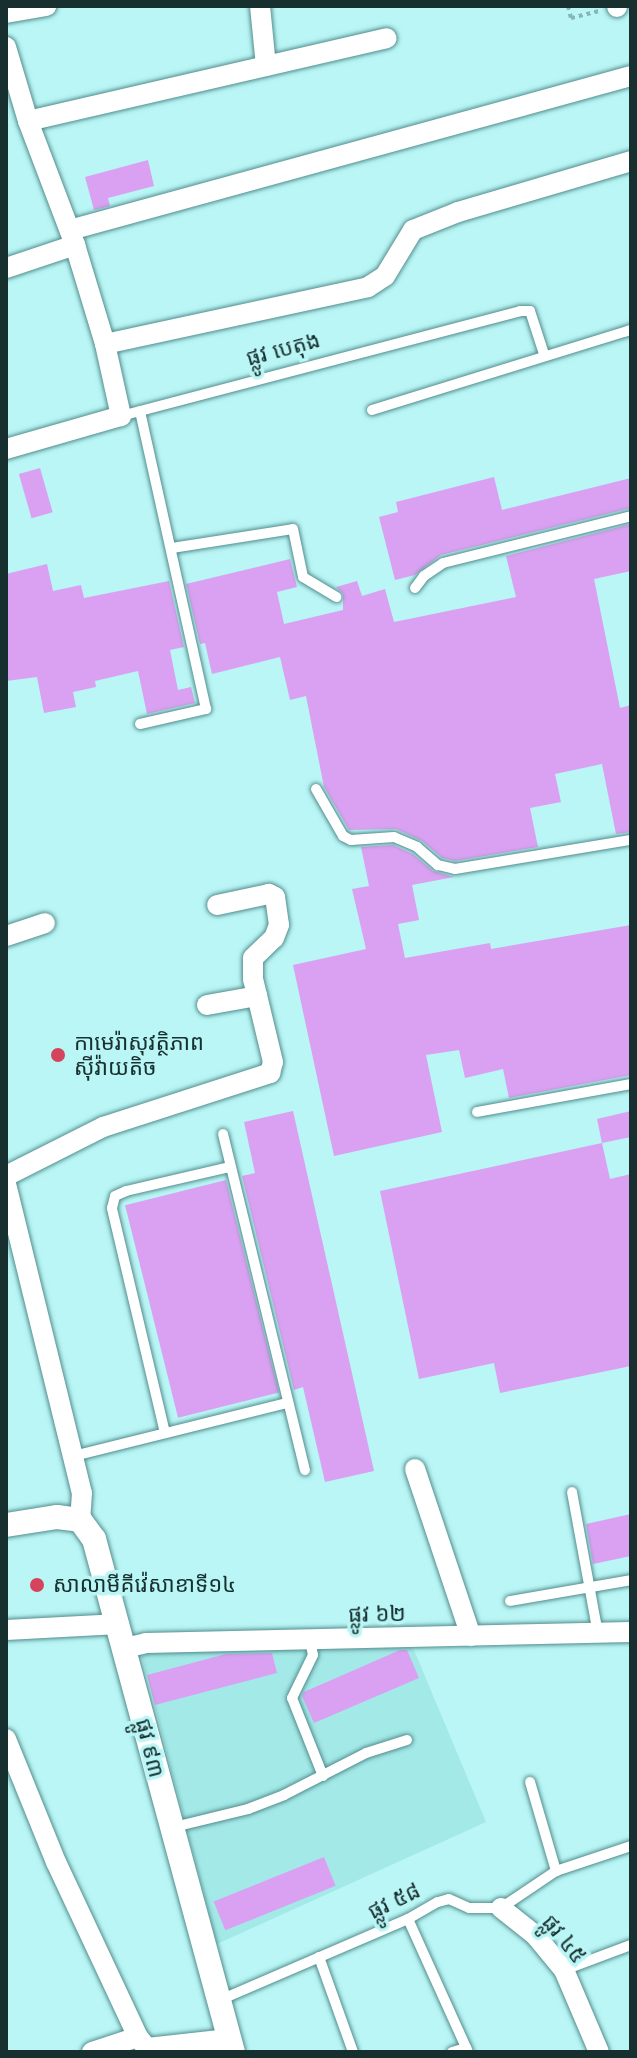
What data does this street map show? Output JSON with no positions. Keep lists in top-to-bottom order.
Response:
{
  "streets": {
    "street": [
      "ផ្លូវ បេតុង",
      "ផ្លូវ ៦២",
      "ផ្លូវ ៩៣",
      "ផ្លូវ ៤៥"
    ],
    "lane": ["ផ្លូវ ៥៨"]
  },
  "crossings": [
    ["ផ្លូវ ៦២", "ផ្លូវ ៩៣"],
    ["ផ្លូវ ៩៣", "ផ្លូវ ៥៨"],
    ["ផ្លូវ ៥៨", "ផ្លូវ ៤៥"]
  ],
  "places": ["កាមេរ៉ាសុវត្ថិភាព ស៊ីវ៉ាយតិច", "សាលាមីគីវ៉េសាខាទី១៤"]
}
